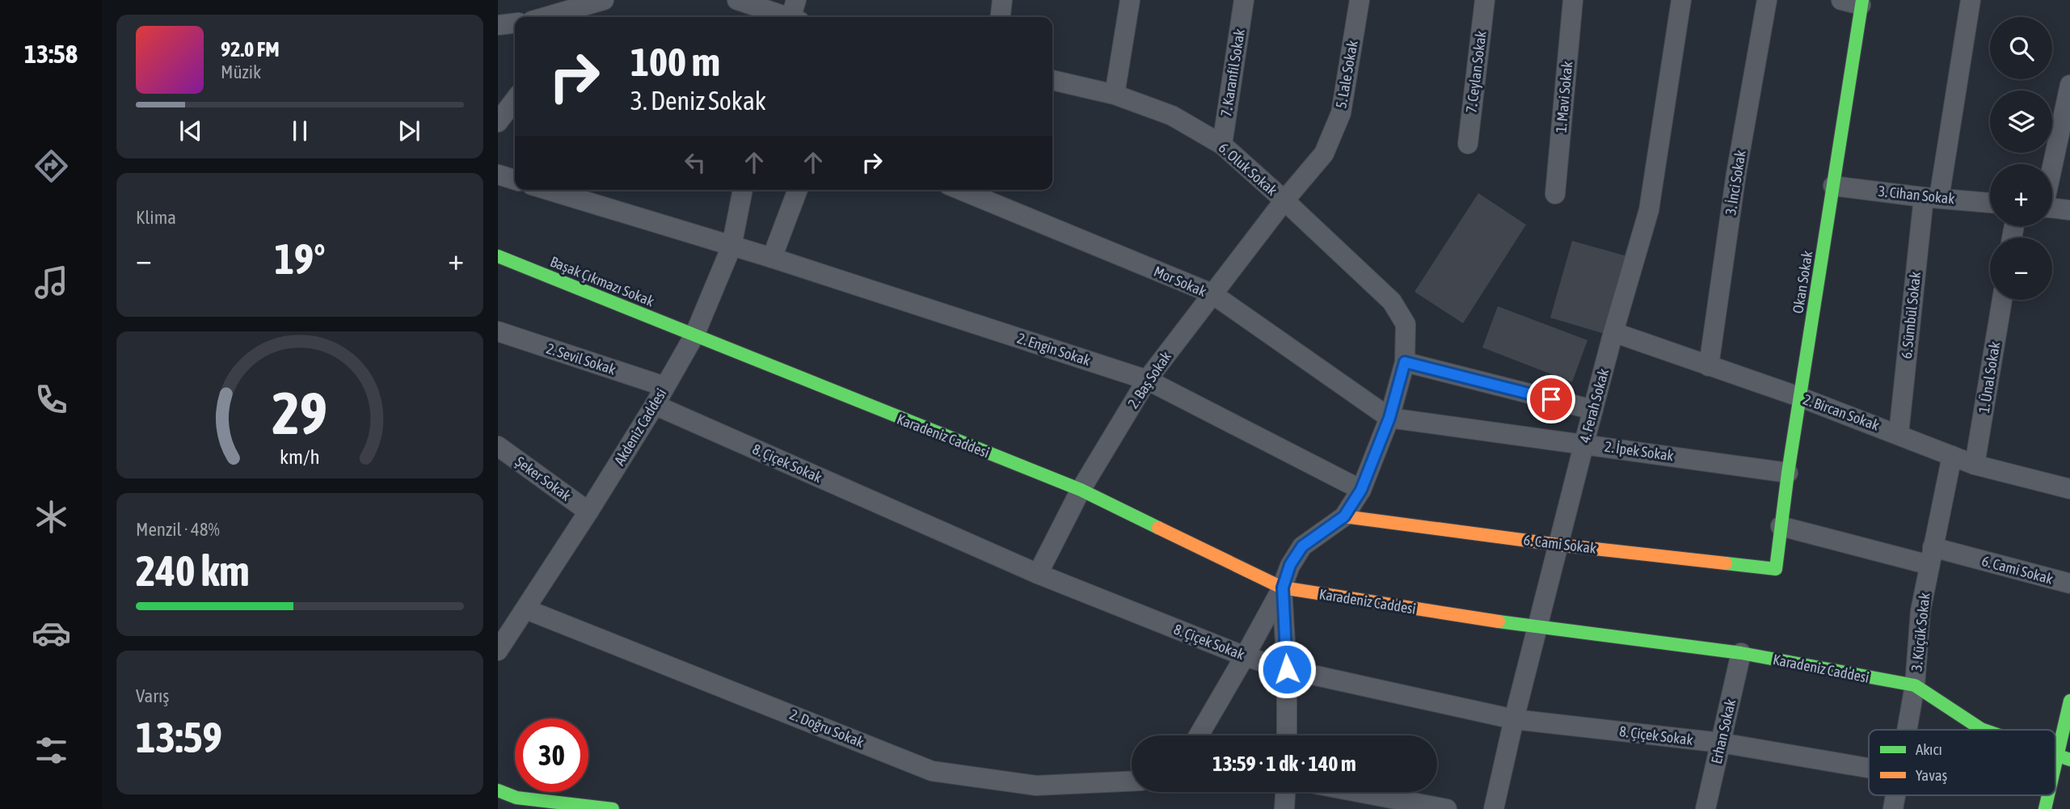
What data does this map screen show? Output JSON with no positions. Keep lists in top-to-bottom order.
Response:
{
  "streets": {
    "street": [
      "7. Ceylan Sokak",
      "7. Karanfil Sokak",
      "5. Lale Sokak",
      "1. Mavi Sokak",
      "6. Oluk Sokak",
      "3. İnci Sokak",
      "3. Cihan Sokak",
      "Başak Çıkmazı Sokak",
      "Mor Sokak",
      "Okan Sokak",
      "6. Sümbül Sokak",
      "2. Engin Sokak",
      "2. Sevil Sokak",
      "1. Ünal Sokak",
      "2. Baş Sokak",
      "4. Ferah Sokak",
      "2. Bircan Sokak",
      "Akdeniz Caddesi",
      "Karadeniz Caddesi",
      "2. İpek Sokak",
      "8. Çiçek Sokak",
      "Şeker Sokak",
      "6. Cami Sokak",
      "3. Küçük Sokak",
      "2. Doğru Sokak",
      "Erhan Sokak"
    ]
  },
  "crossings": [
    ["7. Karanfil Sokak", "6. Oluk Sokak"],
    ["5. Lale Sokak", "6. Oluk Sokak"],
    ["5. Lale Sokak", "2. Baş Sokak"],
    ["6. Oluk Sokak", "2. Baş Sokak"],
    ["3. İnci Sokak", "2. Bircan Sokak"],
    ["3. Cihan Sokak", "Okan Sokak"],
    ["3. Cihan Sokak", "6. Sümbül Sokak"],
    ["Başak Çıkmazı Sokak", "Akdeniz Caddesi"],
    ["Başak Çıkmazı Sokak", "Karadeniz Caddesi"],
    ["Mor Sokak", "2. Baş Sokak"],
    ["Mor Sokak", "2. İpek Sokak"],
    ["Okan Sokak", "2. Bircan Sokak"],
    ["Okan Sokak", "2. İpek Sokak"],
    ["Okan Sokak", "6. Cami Sokak"],
    ["6. Sümbül Sokak", "2. Bircan Sokak"],
    ["2. Engin Sokak", "2. Baş Sokak"],
    ["2. Engin Sokak", "Akdeniz Caddesi"],
    ["2. Sevil Sokak", "Akdeniz Caddesi"],
    ["1. Ünal Sokak", "2. Bircan Sokak"],
    ["2. Baş Sokak", "Karadeniz Caddesi"],
    ["2. Baş Sokak", "8. Çiçek Sokak"],
    ["4. Ferah Sokak", "2. Bircan Sokak"],
    ["4. Ferah Sokak", "Karadeniz Caddesi"],
    ["4. Ferah Sokak", "2. İpek Sokak"],
    ["4. Ferah Sokak", "8. Çiçek Sokak"],
    ["4. Ferah Sokak", "6. Cami Sokak"],
    ["2. Bircan Sokak", "3. Küçük Sokak"],
    ["Akdeniz Caddesi", "Karadeniz Caddesi"],
    ["Akdeniz Caddesi", "8. Çiçek Sokak"],
    ["Akdeniz Caddesi", "Şeker Sokak"],
    ["Akdeniz Caddesi", "2. Doğru Sokak"],
    ["Karadeniz Caddesi", "3. Küçük Sokak"],
    ["Karadeniz Caddesi", "Erhan Sokak"],
    ["8. Çiçek Sokak", "Erhan Sokak"],
    ["6. Cami Sokak", "3. Küçük Sokak"]
  ],
  "legend": ["Akıcı", "Yavaş"],
  "page": {
    "tabs": "13:58",
    "map_buttons": ["+", "−"],
    "turn": ["100 m", "3. Deniz Sokak"],
    "song": ["92.0 FM", "Müzik"],
    "tile": [
      "Klima",
      ["Menzil · 48%", "240 km"],
      ["Varış", "13:59"]
    ],
    "heat": ["−", "19°", "+"],
    "limit": "30",
    "trip": "13:59 · 1 dk · 140 m",
    "gauge": ["29", "km/h"]
  }
}
